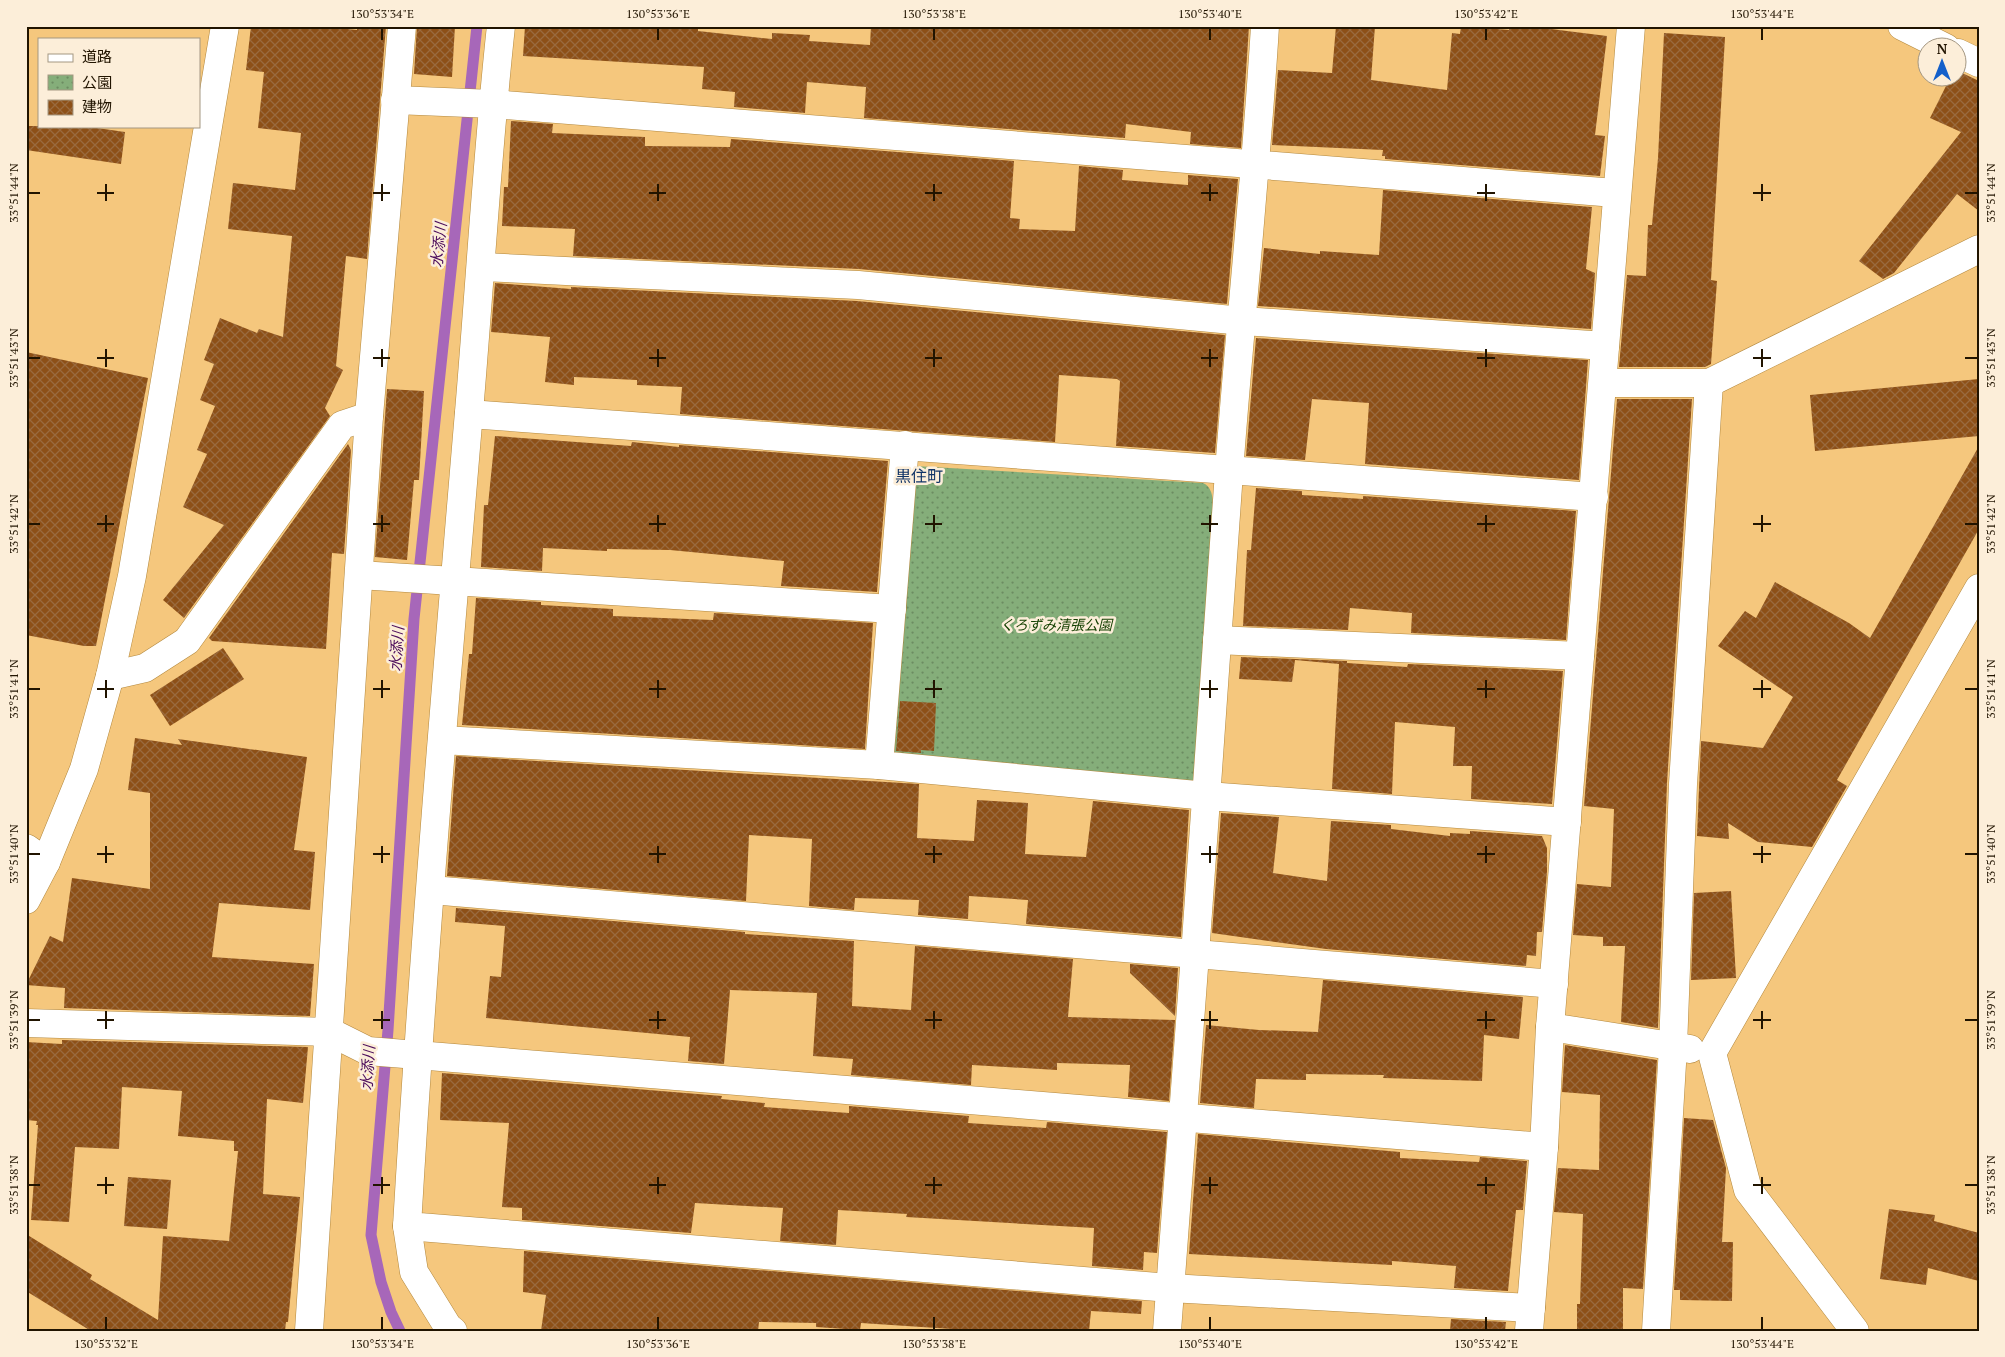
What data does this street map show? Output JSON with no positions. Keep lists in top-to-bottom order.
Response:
{
  "districts": ["黒住町"],
  "water": ["水添川"],
  "parks": ["くろずみ清張公園"],
  "legend": ["道路", "公園", "建物"],
  "north": "top",
  "coordinates": [
    "130°53'34\"E",
    "130°53'36\"E",
    "130°53'38\"E",
    "130°53'40\"E",
    "130°53'42\"E",
    "130°53'44\"E",
    "33°51'44\"N",
    "33°51'43\"N",
    "33°51'42\"N",
    "33°51'41\"N",
    "33°51'40\"N",
    "33°51'39\"N",
    "33°51'38\"N",
    "130°53'32\"E"
  ]
}
